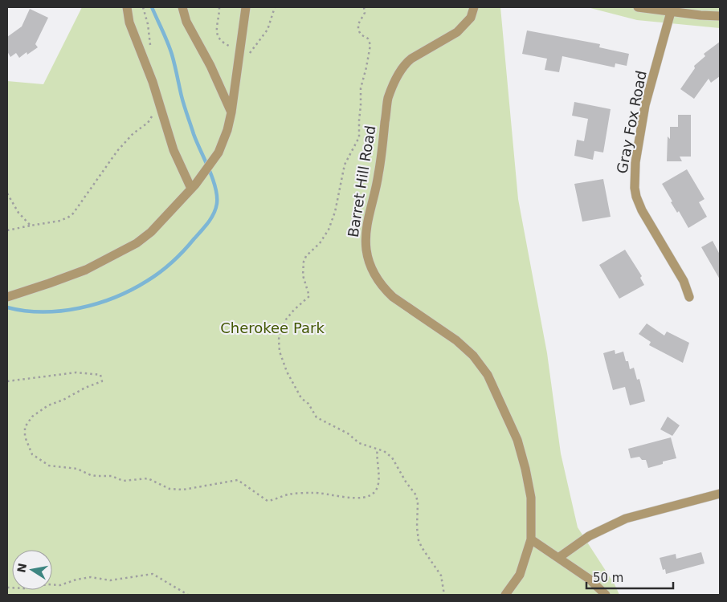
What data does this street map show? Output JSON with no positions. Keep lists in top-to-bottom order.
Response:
{
  "streets": {
    "street": ["Gray Fox Road", "Barret Hill Road"]
  },
  "parks": ["Cherokee Park"],
  "scale_bar": "50 m",
  "north": "left"
}
